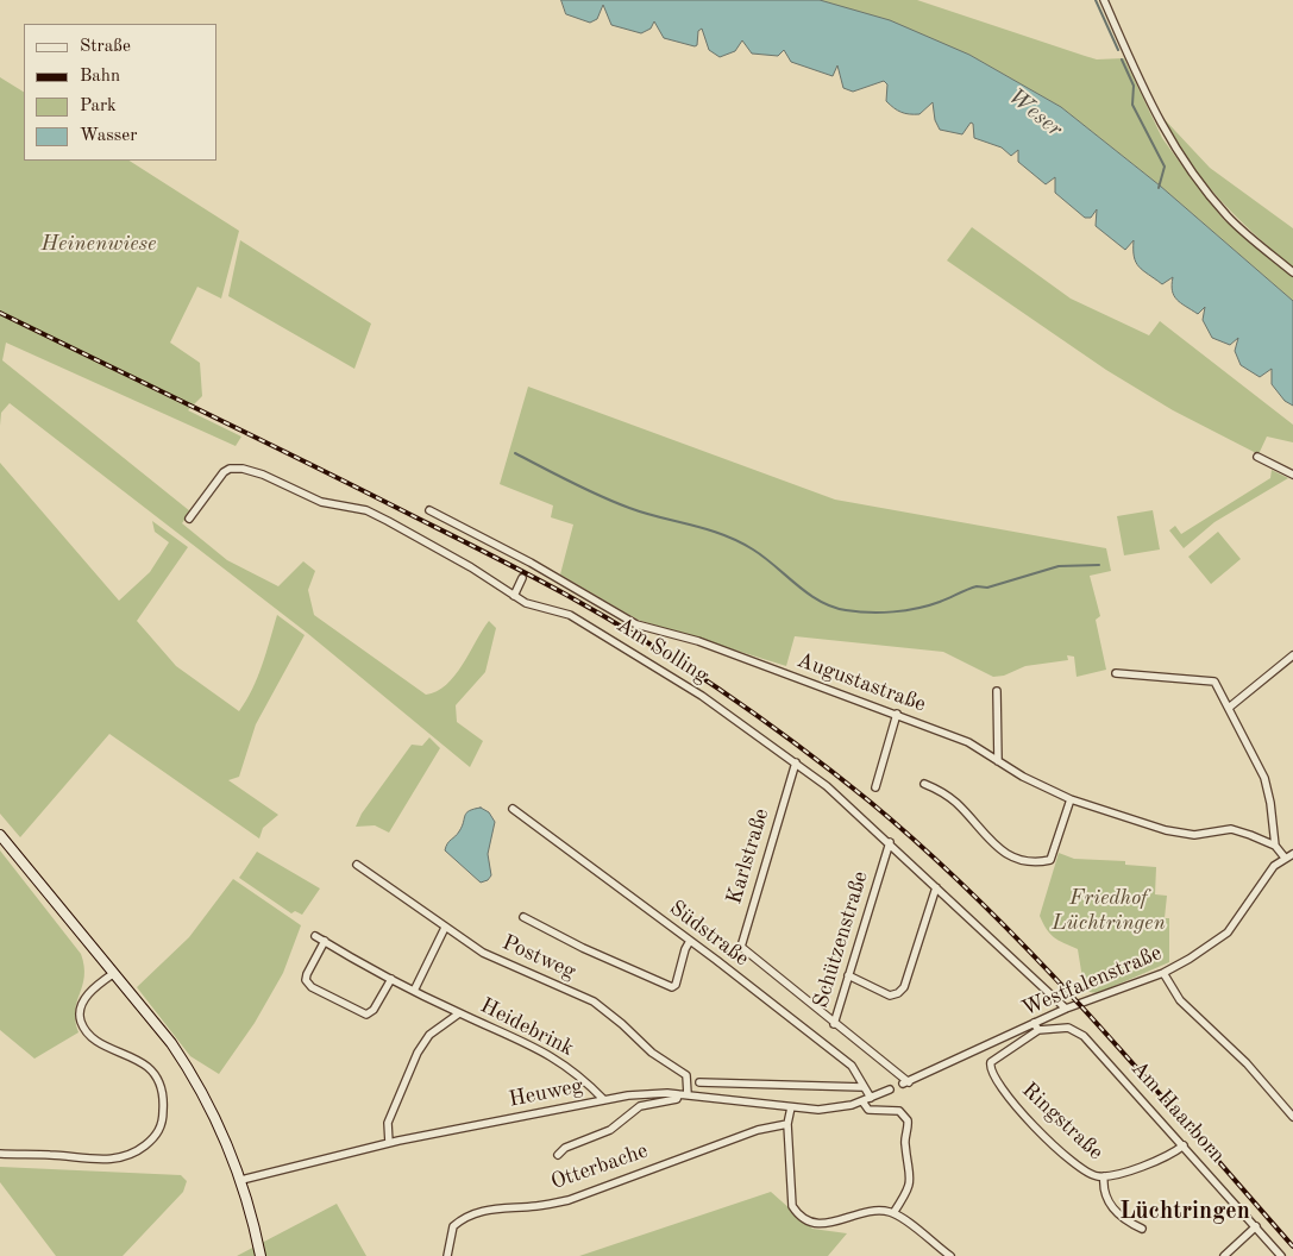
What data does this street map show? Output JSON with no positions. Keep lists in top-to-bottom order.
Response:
{
  "streets": {
    "street": [
      "Am Solling",
      "Augustastraße",
      "Karlstraße",
      "Südstraße",
      "Schützenstraße",
      "Postweg",
      "Westfalenstraße",
      "Heidebrink",
      "Heuweg",
      "Am Haarborn",
      "Ringstraße",
      "Otterbache"
    ]
  },
  "crossings": [
    ["Am Solling", "Karlstraße"],
    ["Am Solling", "Schützenstraße"],
    ["Am Solling", "Westfalenstraße"],
    ["Karlstraße", "Schützenstraße"],
    ["Schützenstraße", "Westfalenstraße"],
    ["Postweg", "Heuweg"],
    ["Westfalenstraße", "Am Haarborn"],
    ["Westfalenstraße", "Ringstraße"],
    ["Heidebrink", "Heuweg"],
    ["Am Haarborn", "Ringstraße"]
  ],
  "districts": ["Lüchtringen"],
  "water": ["Weser"],
  "parks": ["Heinenwiese", "Friedhof Lüchtringen"],
  "legend": [
    "Straße",
    "Bahn",
    "Park",
    "Wasser"
  ]
}
